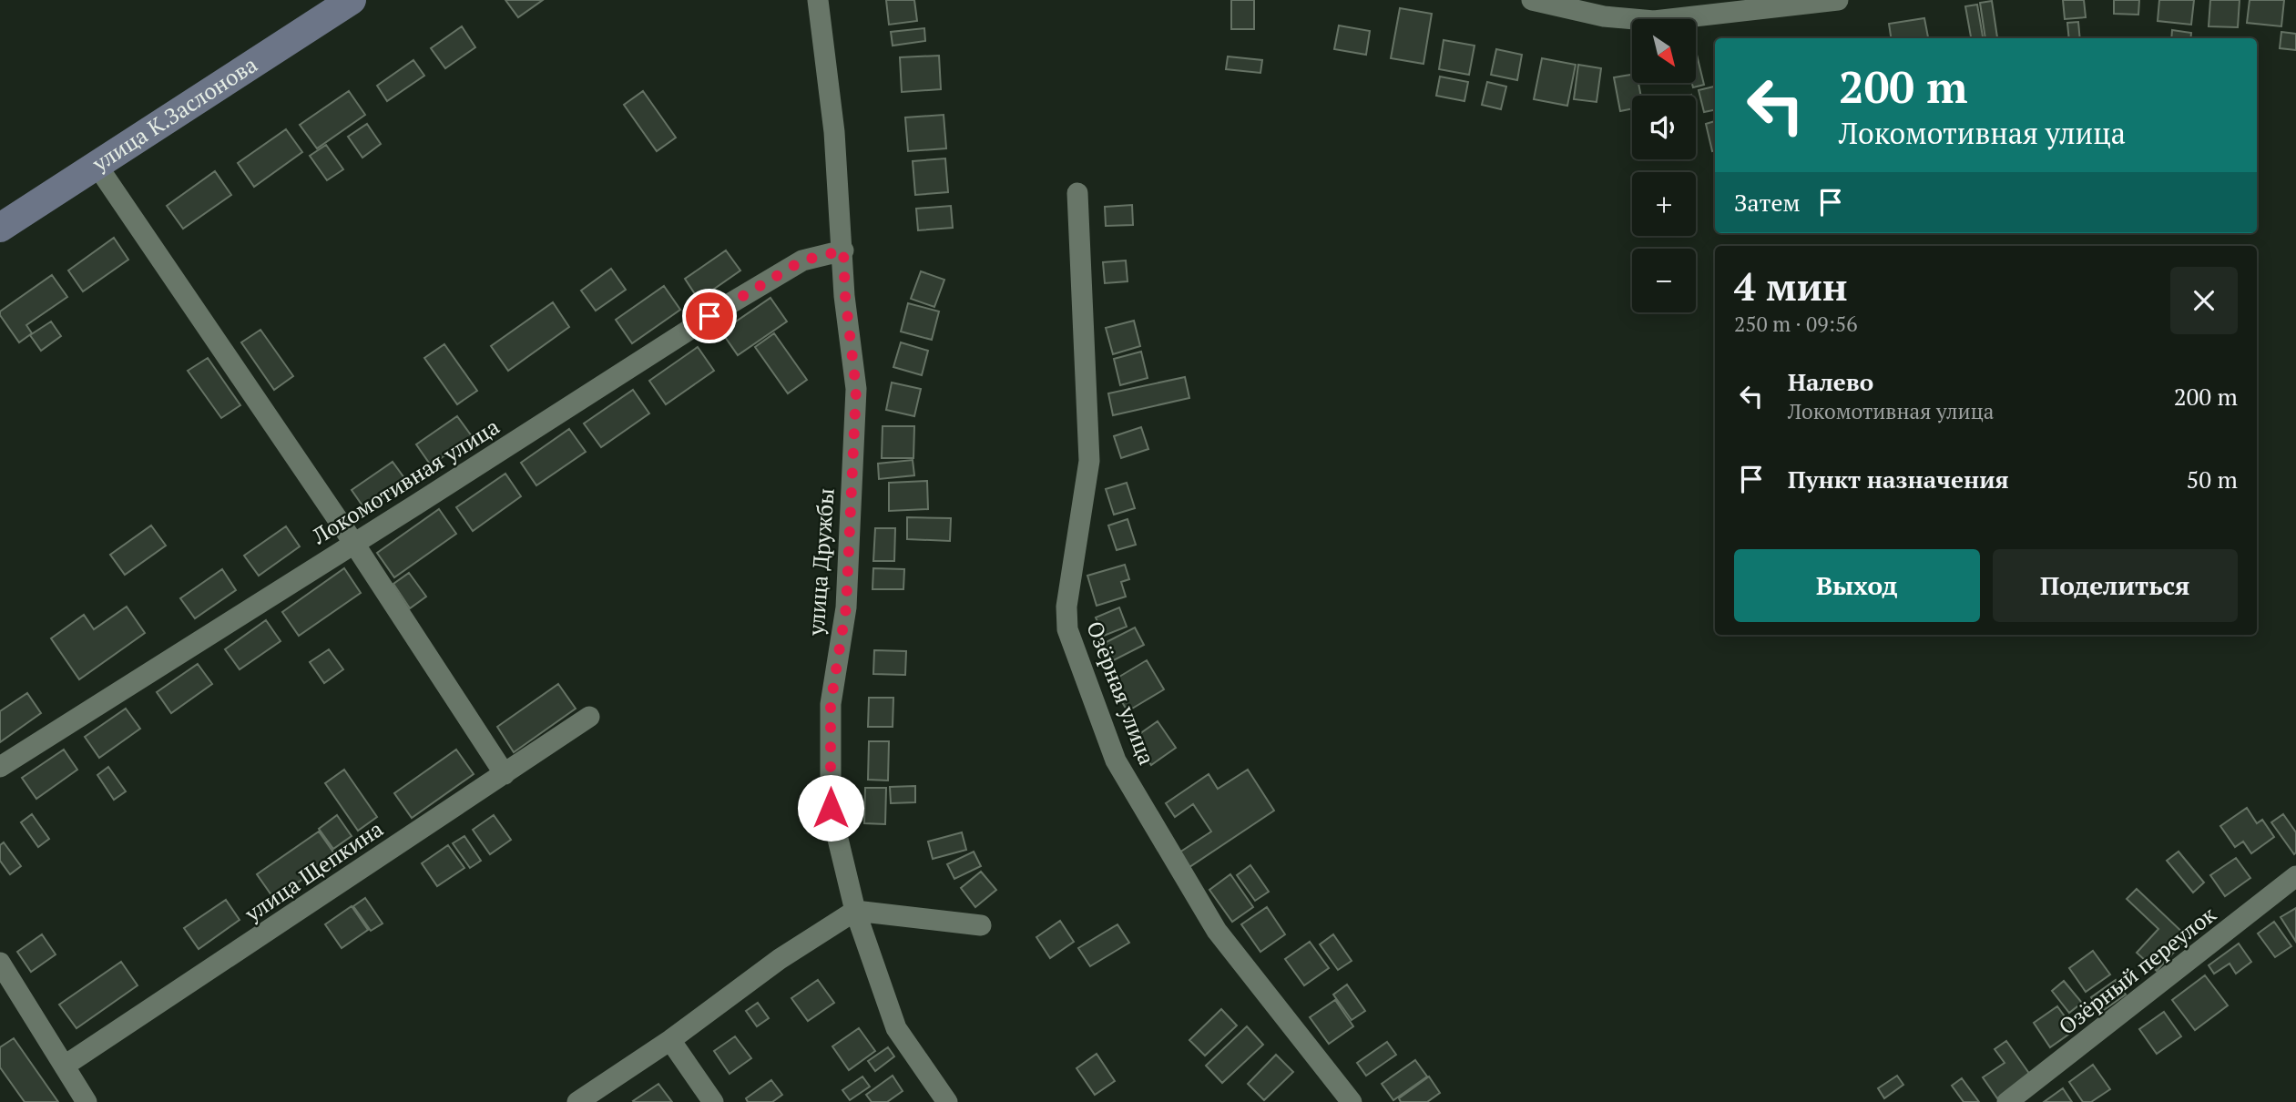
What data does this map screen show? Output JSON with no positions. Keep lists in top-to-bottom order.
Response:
{
  "streets": {
    "street": [
      "улица К.Заслонова",
      "Локомотивная улица",
      "улица Дружбы",
      "Озёрная улица",
      "улица Щепкина",
      "Озёрный переулок"
    ]
  },
  "crossings": [
    ["Локомотивная улица", "улица Дружбы"]
  ],
  "north": "bottom right",
  "page": {
    "map_buttons": ["+", "−"],
    "turn": ["200 m", "Локомотивная улица"],
    "then": "Затем",
    "heading": ["4 мин", "250 m · 09:56"],
    "list": [
      {
        "name": "Налево",
        "note": "Локомотивная улица",
        "value": "200 m"
      },
      {
        "name": "Пункт назначения",
        "value": "50 m"
      }
    ],
    "buttons": ["Выход", "Поделиться"]
  }
}
